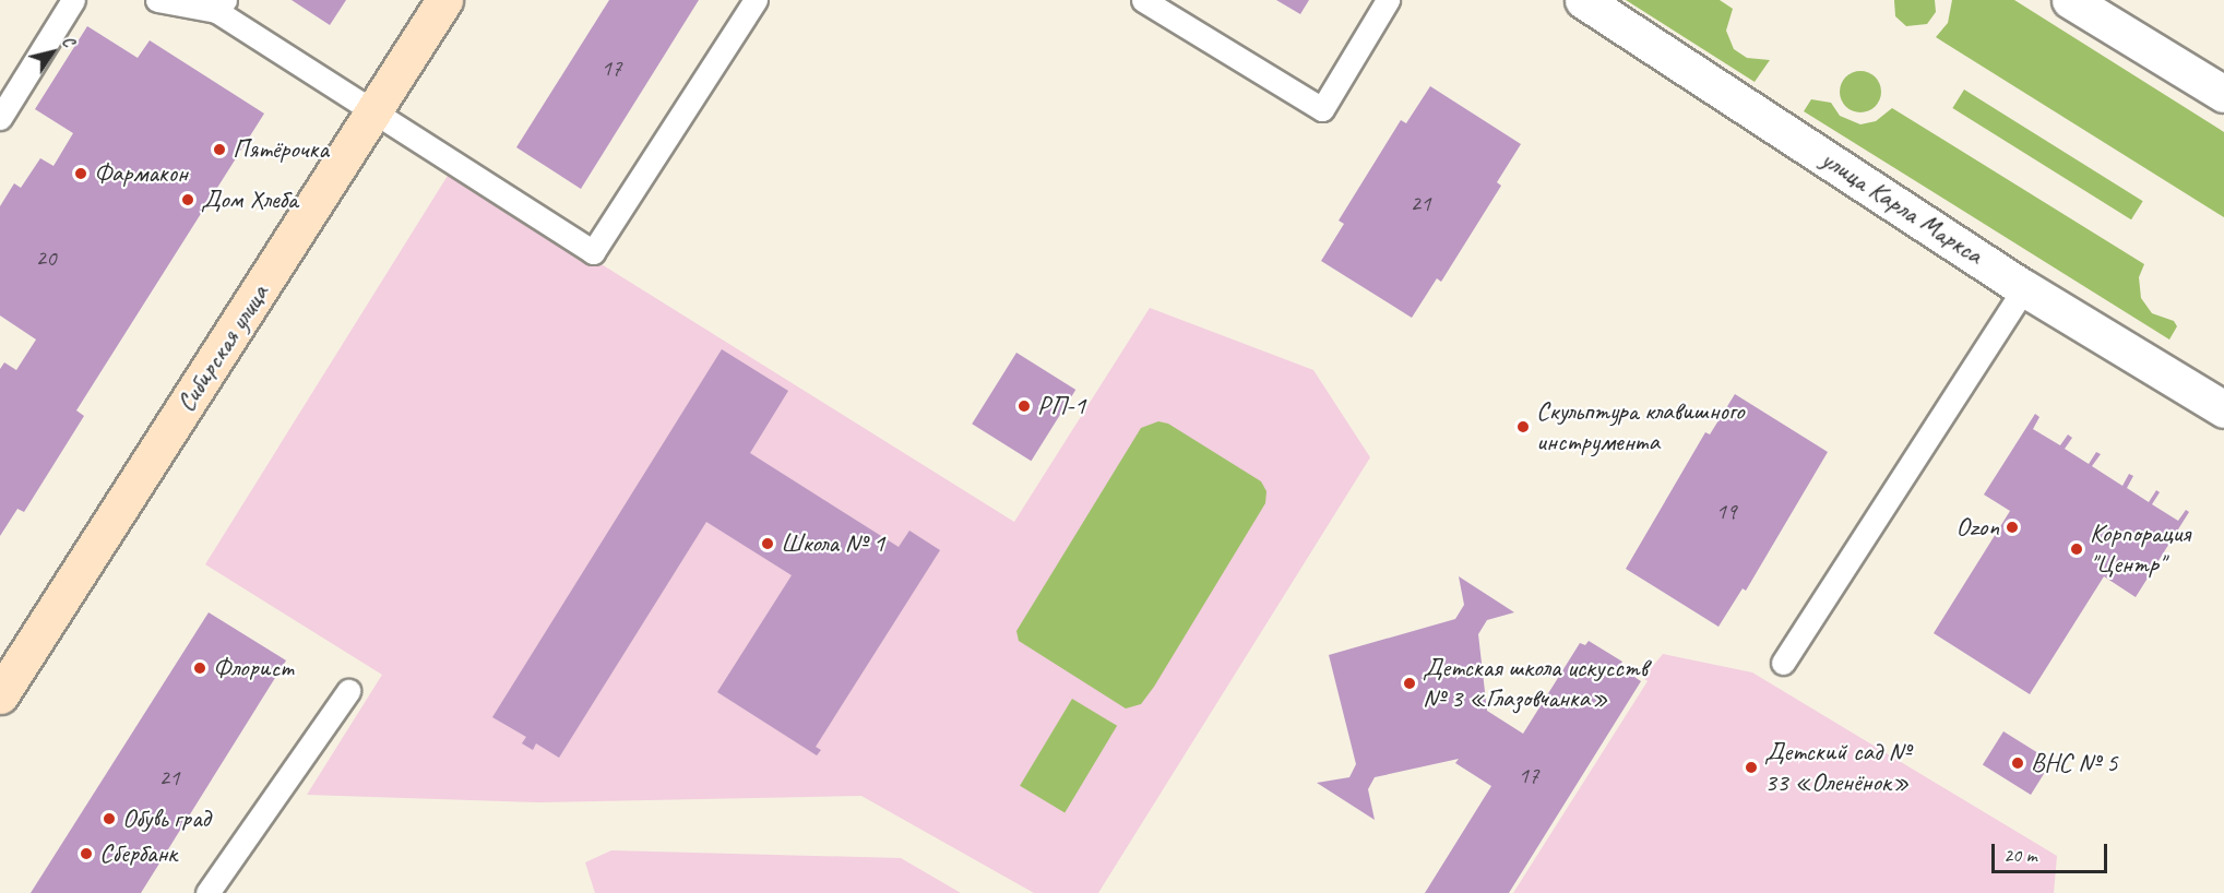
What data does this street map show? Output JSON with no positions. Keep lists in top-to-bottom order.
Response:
{
  "streets": {
    "main road": ["Сибирская улица"],
    "street": ["улица Карла Маркса"]
  },
  "places": [
    "Пятёрочка",
    "Фармакон",
    "Дом Хлеба",
    "РП-1",
    "Скульптура клавишного инструмента",
    "Ozon",
    "Школа № 1",
    "Корпорация \"Центр\"",
    "Флорист",
    "Детская школа искусств № 3 «Глазовчанка»",
    "ВНС № 5",
    "Детский сад № 33 «Оленёнок»",
    "Обувь град",
    "Сбербанк"
  ],
  "house_numbers": [
    "17",
    "21",
    "20",
    "19",
    "17",
    "21"
  ],
  "scale_bar": "20 m",
  "north": "top right"
}
